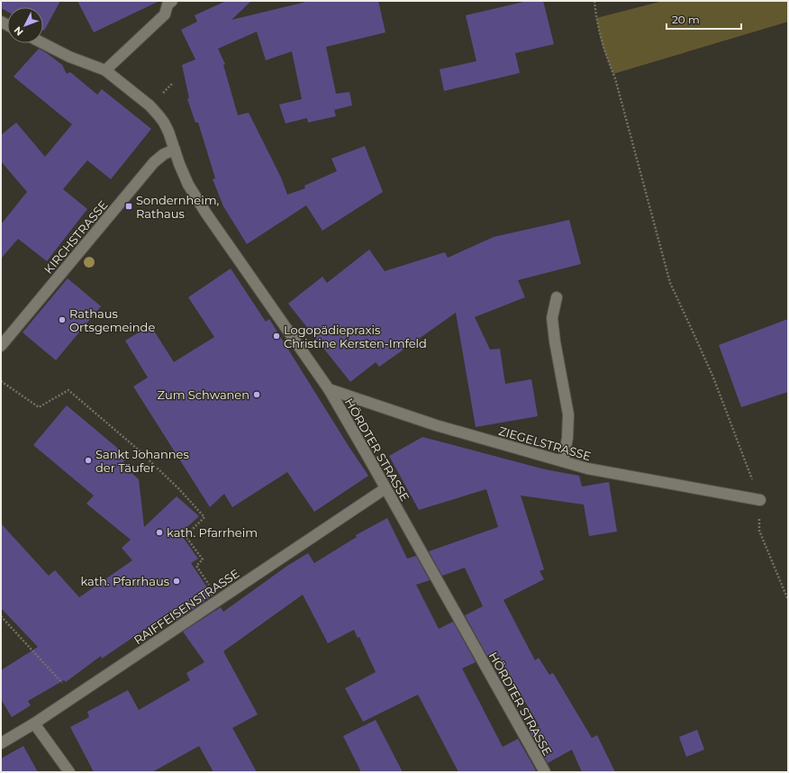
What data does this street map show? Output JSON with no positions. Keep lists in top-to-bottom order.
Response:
{
  "streets": {
    "street": [
      "KIRCHSTRASSE",
      "ZIEGELSTRASSE",
      "HÖRDTER STRASSE",
      "RAIFFEISENSTRASSE"
    ]
  },
  "crossings": [
    ["KIRCHSTRASSE", "HÖRDTER STRASSE"],
    ["ZIEGELSTRASSE", "HÖRDTER STRASSE"],
    ["HÖRDTER STRASSE", "RAIFFEISENSTRASSE"]
  ],
  "places": {
    "transit": ["Sondernheim, Rathaus"],
    "other": [
      "Rathaus Ortsgemeinde",
      "Logopädiepraxis Christine Kersten-Imfeld",
      "Zum Schwanen",
      "Sankt Johannes der Täufer",
      "kath. Pfarrheim",
      "kath. Pfarrhaus"
    ]
  },
  "scale_bar": "20 m",
  "north": "bottom left"
}
